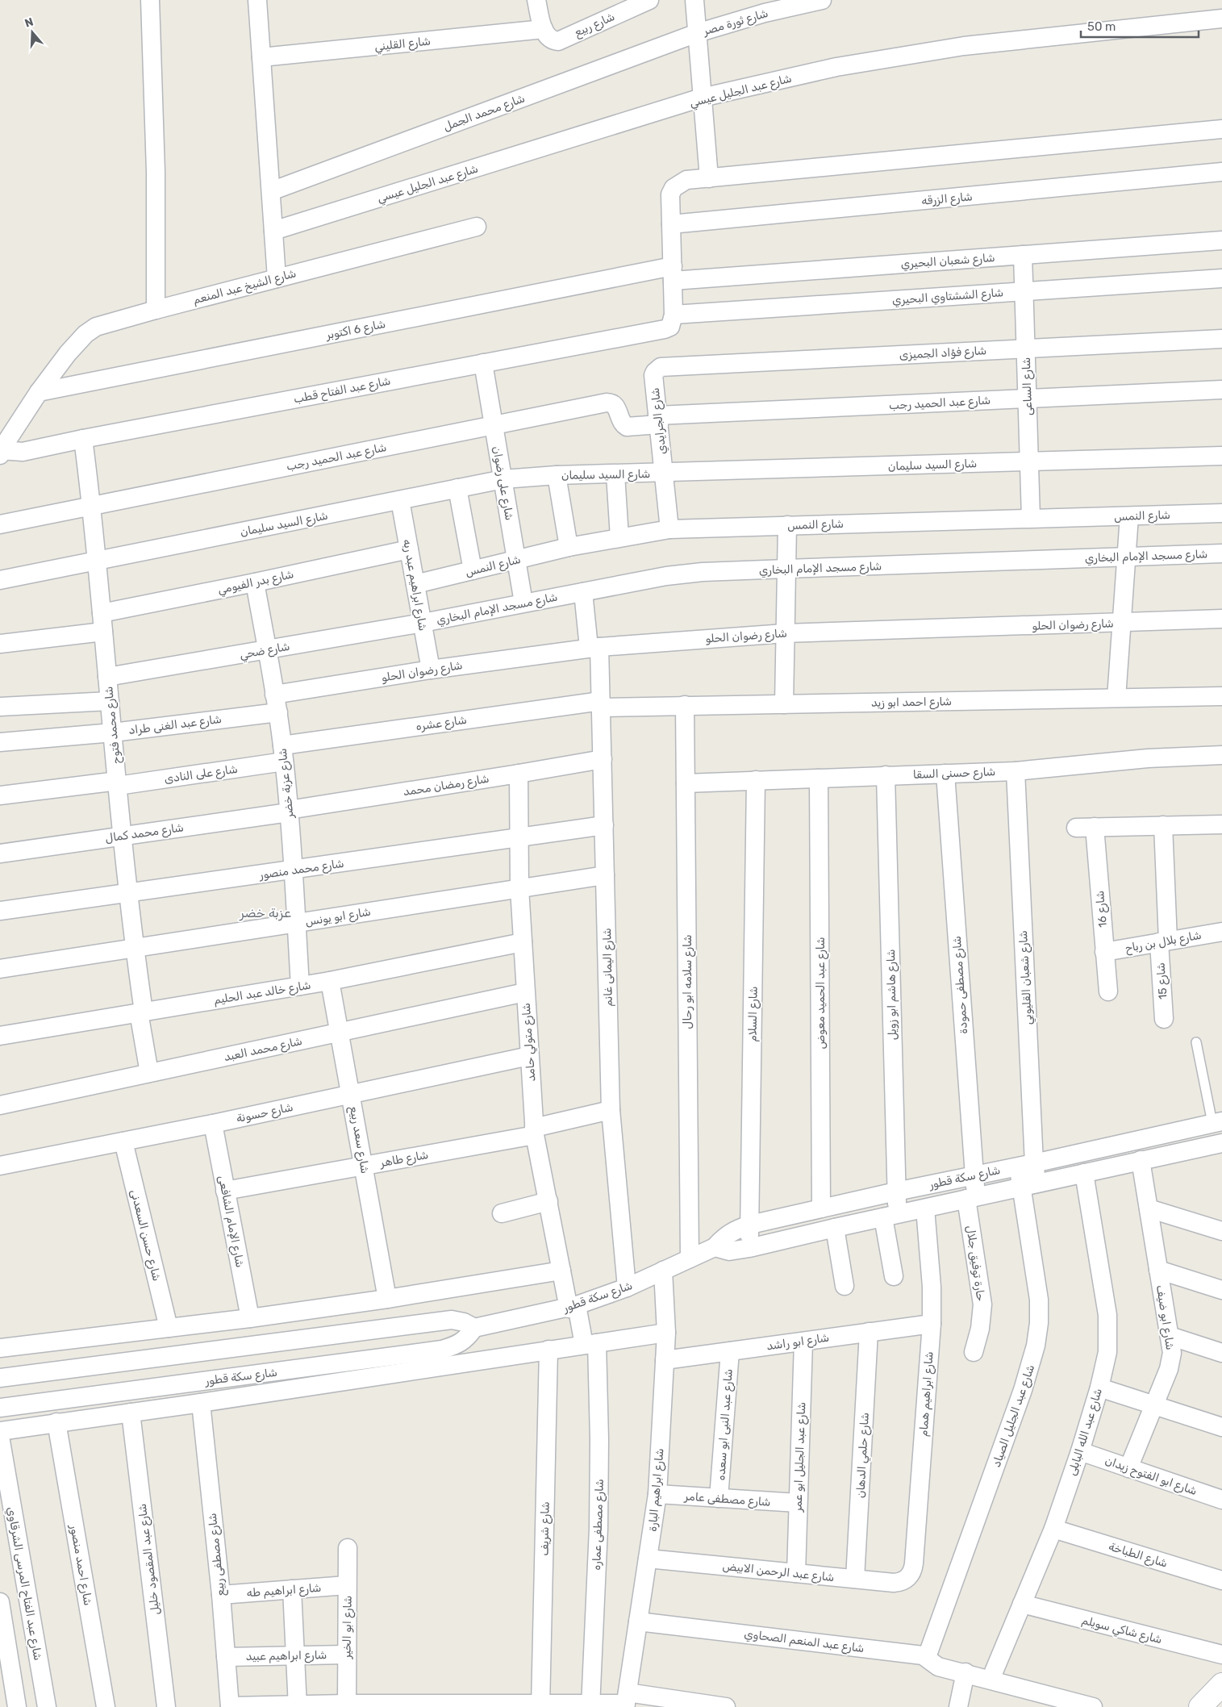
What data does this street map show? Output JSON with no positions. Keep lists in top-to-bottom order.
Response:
{
  "streets": {
    "street": [
      "شارع ثورة مصر",
      "شارع ربيع",
      "شارع القليني",
      "شارع عبد الجليل عيسي",
      "شارع محمد الجمل",
      "شارع الزرقه",
      "شارع شعبان البحيري",
      "شارع الشيخ عبد المنعم",
      "شارع الششتاوي البحيري",
      "شارع 6 اكتوبر",
      "شارع فؤاد الجميزى",
      "شارع الساعى",
      "شارع عبد الفتاح قطب",
      "شارع عبد الحميد رجب",
      "شارع الجرايدي",
      "شارع السيد سليمان",
      "شارع على رضوان",
      "شارع النمس",
      "شارع مسجد الإمام البخاري",
      "شارع بدر الفيومي",
      "شارع ابراهيم عبد ربه",
      "شارع رضوان الحلو",
      "شارع ضحي",
      "شارع احمد ابو زيد",
      "شارع عشره",
      "شارع عبد الغنى طراد",
      "شارع محمد فتوح",
      "شارع حسنى السقا",
      "شارع على النادى",
      "شارع عزبة خضر",
      "شارع رمضان محمد",
      "شارع محمد كمال",
      "شارع محمد منصور",
      "شارع 16",
      "شارع ابو يونس",
      "شارع بلال بن رباح",
      "شارع اليمانى غانم",
      "شارع شعبان القليوبي",
      "شارع 15",
      "شارع سلامه ابو رحال",
      "شارع مصطفى حمودة",
      "شارع خالد عبد الحليم",
      "شارع عبد الحميد معوض",
      "شارع هاشم ابو زويل",
      "شارع السلام",
      "شارع متولي حامد",
      "شارع محمد العبد",
      "شارع حسونة",
      "شارع سعد ربيع",
      "شارع طاهر",
      "شارع سكة قطور",
      "شارع الإمام الشافعى",
      "شارع حسن السعدنى",
      "حارة توفيق جلال",
      "شارع ابو ضيف",
      "شارع ابو راشد",
      "شارع ابراهيم همام",
      "شارع عبد الجليل الصياد",
      "شارع عبد النبى ابو سعده",
      "شارع عبد الله البابلى",
      "شارع حلمي الدهان",
      "شارع عبد الجليل ابو عمر",
      "شارع ابو الفتوح زيدان",
      "شارع ابراهيم البارة",
      "شارع مصطفى عامر",
      "شارع مصطفى عماره",
      "شارع شريف",
      "شارع مصطفى ربيع",
      "شارع الطباخة",
      "شارع عبد المقصود خليل",
      "شارع احمد منصور",
      "شارع عبد الرحمن الابيض",
      "شارع عبد الفتاح المرسى الشرقاوي",
      "شارع ابراهيم طه",
      "شارع ابو الخير",
      "شارع شاكي سويلم",
      "شارع عبد المنعم الصحاوي",
      "شارع ابراهيم عبيد"
    ]
  },
  "crossings": [
    ["شارع ثورة مصر", "شارع محمد الجمل"],
    ["شارع ربيع", "شارع القليني"],
    ["شارع شعبان البحيري", "شارع 6 اكتوبر"],
    ["شارع شعبان البحيري", "شارع الساعى"],
    ["شارع الشيخ عبد المنعم", "شارع 6 اكتوبر"],
    ["شارع الشيخ عبد المنعم", "شارع عبد الفتاح قطب"],
    ["شارع الششتاوي البحيري", "شارع الساعى"],
    ["شارع الششتاوي البحيري", "شارع عبد الفتاح قطب"],
    ["شارع فؤاد الجميزى", "شارع الساعى"],
    ["شارع فؤاد الجميزى", "شارع الجرايدي"],
    ["شارع الساعى", "شارع عبد الحميد رجب"],
    ["شارع الساعى", "شارع السيد سليمان"],
    ["شارع الساعى", "شارع النمس"],
    ["شارع عبد الفتاح قطب", "شارع على رضوان"],
    ["شارع عبد الفتاح قطب", "شارع محمد فتوح"],
    ["شارع عبد الحميد رجب", "شارع الجرايدي"],
    ["شارع عبد الحميد رجب", "شارع على رضوان"],
    ["شارع عبد الحميد رجب", "شارع محمد فتوح"],
    ["شارع الجرايدي", "شارع السيد سليمان"],
    ["شارع الجرايدي", "شارع النمس"],
    ["شارع السيد سليمان", "شارع على رضوان"],
    ["شارع السيد سليمان", "شارع ابراهيم عبد ربه"],
    ["شارع السيد سليمان", "شارع محمد فتوح"],
    ["شارع على رضوان", "شارع النمس"],
    ["شارع على رضوان", "شارع مسجد الإمام البخاري"],
    ["شارع النمس", "شارع ابراهيم عبد ربه"],
    ["شارع مسجد الإمام البخاري", "شارع ابراهيم عبد ربه"],
    ["شارع مسجد الإمام البخاري", "شارع ضحي"],
    ["شارع مسجد الإمام البخاري", "شارع اليمانى غانم"],
    ["شارع بدر الفيومي", "شارع ابراهيم عبد ربه"],
    ["شارع بدر الفيومي", "شارع محمد فتوح"],
    ["شارع بدر الفيومي", "شارع عزبة خضر"],
    ["شارع ابراهيم عبد ربه", "شارع رضوان الحلو"],
    ["شارع ابراهيم عبد ربه", "شارع ضحي"],
    ["شارع رضوان الحلو", "شارع عزبة خضر"],
    ["شارع رضوان الحلو", "شارع اليمانى غانم"],
    ["شارع ضحي", "شارع محمد فتوح"],
    ["شارع ضحي", "شارع عزبة خضر"],
    ["شارع احمد ابو زيد", "شارع عشره"],
    ["شارع احمد ابو زيد", "شارع اليمانى غانم"],
    ["شارع احمد ابو زيد", "شارع سلامه ابو رحال"],
    ["شارع عشره", "شارع على النادى"],
    ["شارع عشره", "شارع عزبة خضر"],
    ["شارع عشره", "شارع اليمانى غانم"],
    ["شارع عبد الغنى طراد", "شارع محمد فتوح"],
    ["شارع عبد الغنى طراد", "شارع عزبة خضر"],
    ["شارع محمد فتوح", "شارع على النادى"],
    ["شارع محمد فتوح", "شارع محمد كمال"],
    ["شارع محمد فتوح", "شارع محمد منصور"],
    ["شارع محمد فتوح", "شارع ابو يونس"],
    ["شارع محمد فتوح", "شارع خالد عبد الحليم"],
    ["شارع محمد فتوح", "شارع محمد العبد"],
    ["شارع حسنى السقا", "شارع شعبان القليوبي"],
    ["شارع حسنى السقا", "شارع سلامه ابو رحال"],
    ["شارع حسنى السقا", "شارع مصطفى حمودة"],
    ["شارع حسنى السقا", "شارع عبد الحميد معوض"],
    ["شارع حسنى السقا", "شارع هاشم ابو زويل"],
    ["شارع حسنى السقا", "شارع السلام"],
    ["شارع على النادى", "شارع عزبة خضر"],
    ["شارع عزبة خضر", "شارع رمضان محمد"],
    ["شارع عزبة خضر", "شارع محمد كمال"],
    ["شارع عزبة خضر", "شارع محمد منصور"],
    ["شارع عزبة خضر", "شارع ابو يونس"],
    ["شارع عزبة خضر", "شارع خالد عبد الحليم"],
    ["شارع رمضان محمد", "شارع محمد كمال"],
    ["شارع رمضان محمد", "شارع اليمانى غانم"],
    ["شارع رمضان محمد", "شارع متولي حامد"],
    ["شارع محمد منصور", "شارع اليمانى غانم"],
    ["شارع محمد منصور", "شارع متولي حامد"],
    ["شارع 16", "شارع بلال بن رباح"],
    ["شارع ابو يونس", "شارع اليمانى غانم"],
    ["شارع ابو يونس", "شارع متولي حامد"],
    ["شارع بلال بن رباح", "شارع 15"],
    ["شارع اليمانى غانم", "شارع طاهر"],
    ["شارع اليمانى غانم", "شارع سكة قطور"],
    ["شارع شعبان القليوبي", "شارع سكة قطور"],
    ["شارع شعبان القليوبي", "شارع عبد الجليل الصياد"],
    ["شارع سلامه ابو رحال", "شارع سكة قطور"],
    ["شارع مصطفى حمودة", "شارع سكة قطور"],
    ["شارع مصطفى حمودة", "حارة توفيق جلال"],
    ["شارع خالد عبد الحليم", "شارع متولي حامد"],
    ["شارع خالد عبد الحليم", "شارع سعد ربيع"],
    ["شارع عبد الحميد معوض", "شارع سكة قطور"],
    ["شارع هاشم ابو زويل", "شارع سكة قطور"],
    ["شارع السلام", "شارع سكة قطور"],
    ["شارع متولي حامد", "شارع محمد العبد"],
    ["شارع متولي حامد", "شارع حسونة"],
    ["شارع متولي حامد", "شارع طاهر"],
    ["شارع متولي حامد", "شارع سكة قطور"],
    ["شارع متولي حامد", "شارع مصطفى عماره"],
    ["شارع محمد العبد", "شارع سعد ربيع"],
    ["شارع حسونة", "شارع سعد ربيع"],
    ["شارع حسونة", "شارع الإمام الشافعى"],
    ["شارع حسونة", "شارع حسن السعدنى"],
    ["شارع سعد ربيع", "شارع طاهر"],
    ["شارع طاهر", "شارع الإمام الشافعى"],
    ["شارع سكة قطور", "حارة توفيق جلال"],
    ["شارع سكة قطور", "شارع ابو ضيف"],
    ["شارع سكة قطور", "شارع ابراهيم همام"],
    ["شارع سكة قطور", "شارع عبد الجليل الصياد"],
    ["شارع سكة قطور", "شارع عبد الله البابلى"],
    ["شارع سكة قطور", "شارع ابراهيم البارة"],
    ["شارع سكة قطور", "شارع مصطفى عماره"],
    ["شارع ابو ضيف", "شارع ابو الفتوح زيدان"],
    ["شارع ابو راشد", "شارع ابراهيم همام"],
    ["شارع ابو راشد", "شارع عبد النبى ابو سعده"],
    ["شارع ابو راشد", "شارع حلمي الدهان"],
    ["شارع ابو راشد", "شارع عبد الجليل ابو عمر"],
    ["شارع ابو راشد", "شارع ابراهيم البارة"],
    ["شارع ابراهيم همام", "شارع عبد الرحمن الابيض"],
    ["شارع عبد الجليل الصياد", "شارع عبد المنعم الصحاوي"],
    ["شارع عبد النبى ابو سعده", "شارع مصطفى عامر"],
    ["شارع عبد الله البابلى", "شارع ابو الفتوح زيدان"],
    ["شارع عبد الله البابلى", "شارع الطباخة"],
    ["شارع عبد الله البابلى", "شارع شاكي سويلم"],
    ["شارع عبد الله البابلى", "شارع عبد المنعم الصحاوي"],
    ["شارع حلمي الدهان", "شارع عبد الرحمن الابيض"],
    ["شارع عبد الجليل ابو عمر", "شارع مصطفى عامر"],
    ["شارع عبد الجليل ابو عمر", "شارع عبد الرحمن الابيض"],
    ["شارع ابراهيم البارة", "شارع مصطفى عامر"],
    ["شارع ابراهيم البارة", "شارع عبد الرحمن الابيض"],
    ["شارع ابراهيم البارة", "شارع عبد المنعم الصحاوي"],
    ["شارع مصطفى ربيع", "شارع ابراهيم طه"],
    ["شارع مصطفى ربيع", "شارع ابراهيم عبيد"],
    ["شارع ابراهيم طه", "شارع ابو الخير"],
    ["شارع ابو الخير", "شارع ابراهيم عبيد"]
  ],
  "districts": ["عزبة خضر"],
  "scale_bar": "50 m",
  "north": "top"
}
